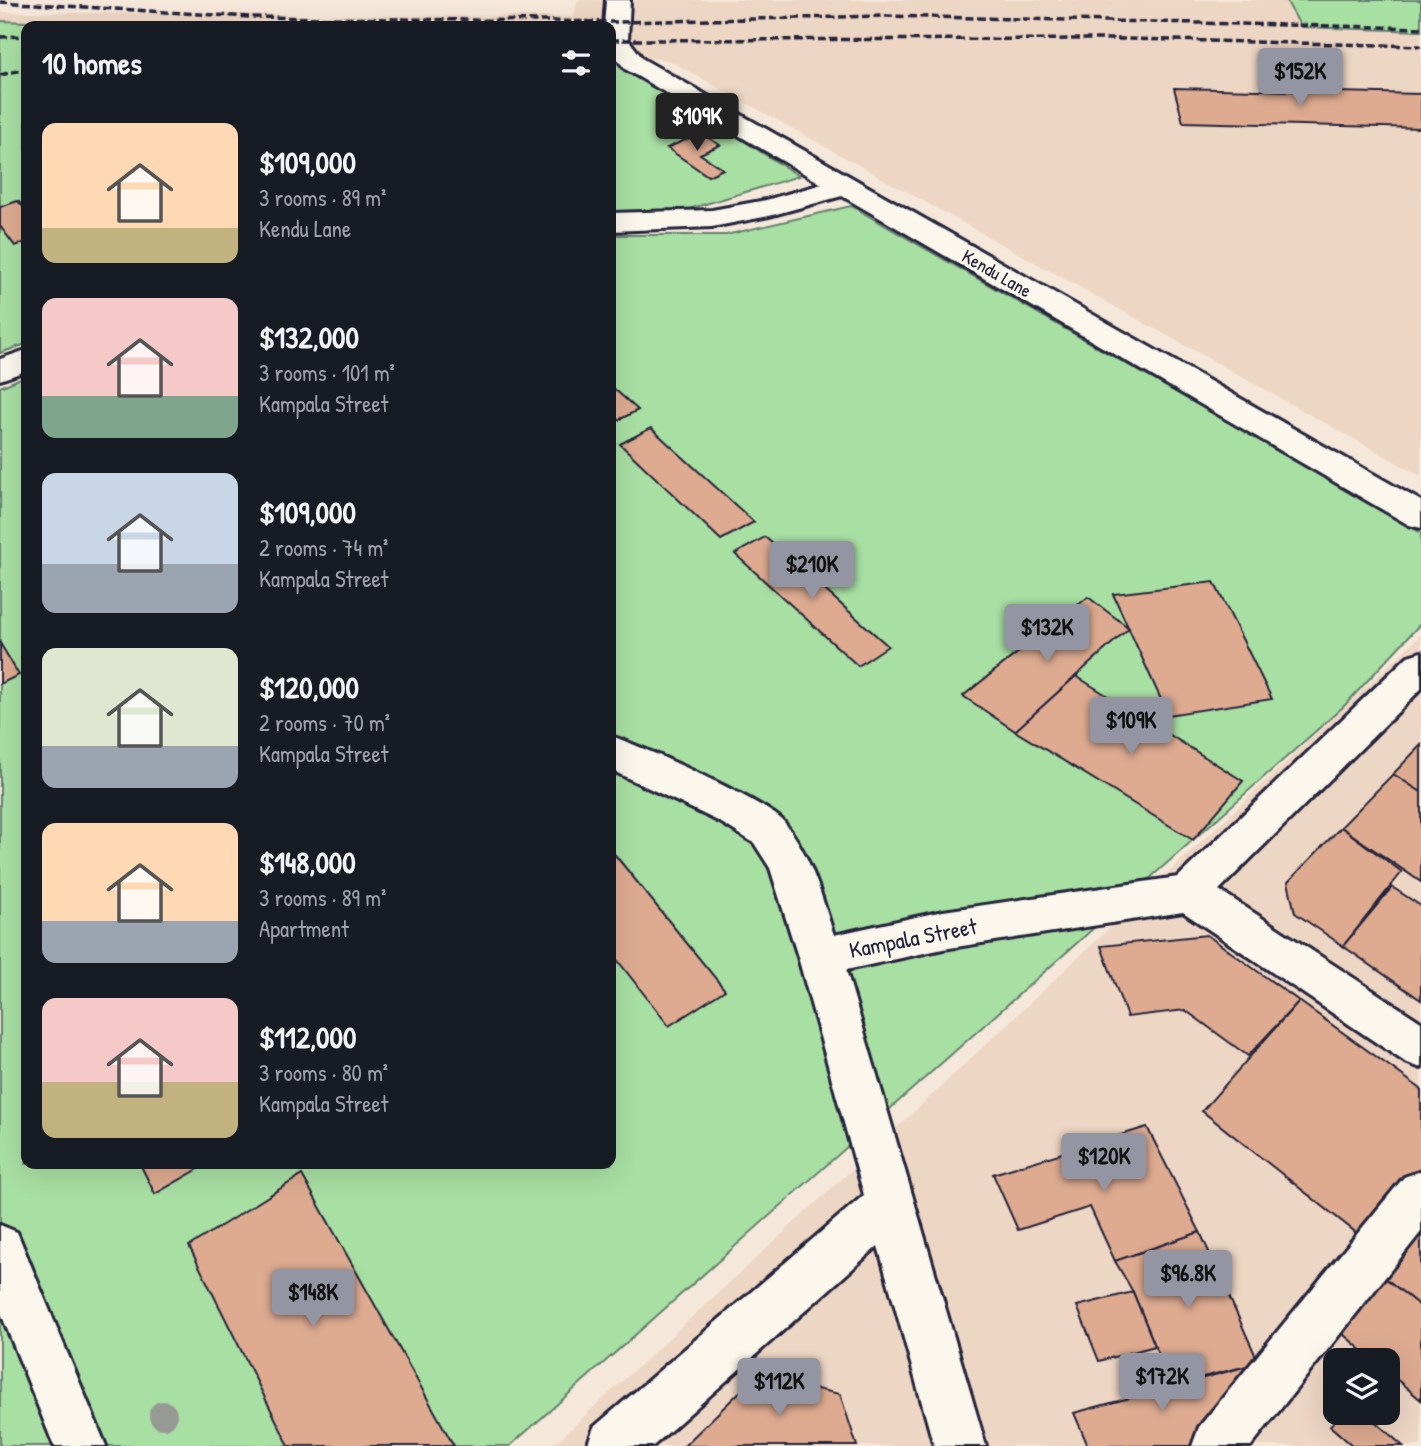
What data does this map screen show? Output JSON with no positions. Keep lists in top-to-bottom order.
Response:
{
  "streets": {
    "street": ["Kendu Lane", "Kampala Street"]
  },
  "page": {
    "heading": "10 homes",
    "price": [
      "$152K",
      "$109K",
      "$210K",
      "$132K",
      "$109K",
      "$120K",
      "$96.8K",
      "$148K",
      "$172K",
      "$112K"
    ],
    "list": [
      {
        "name": "$109,000",
        "note": "3 rooms · 89 m² · Kendu Lane"
      },
      {
        "name": "$132,000",
        "note": "3 rooms · 101 m² · Kampala Street"
      },
      {
        "name": "$109,000",
        "note": "2 rooms · 74 m² · Kampala Street"
      },
      {
        "name": "$120,000",
        "note": "2 rooms · 70 m² · Kampala Street"
      },
      {
        "name": "$148,000",
        "note": "3 rooms · 89 m² · Apartment"
      },
      {
        "name": "$112,000",
        "note": "3 rooms · 80 m² · Kampala Street"
      }
    ]
  }
}
